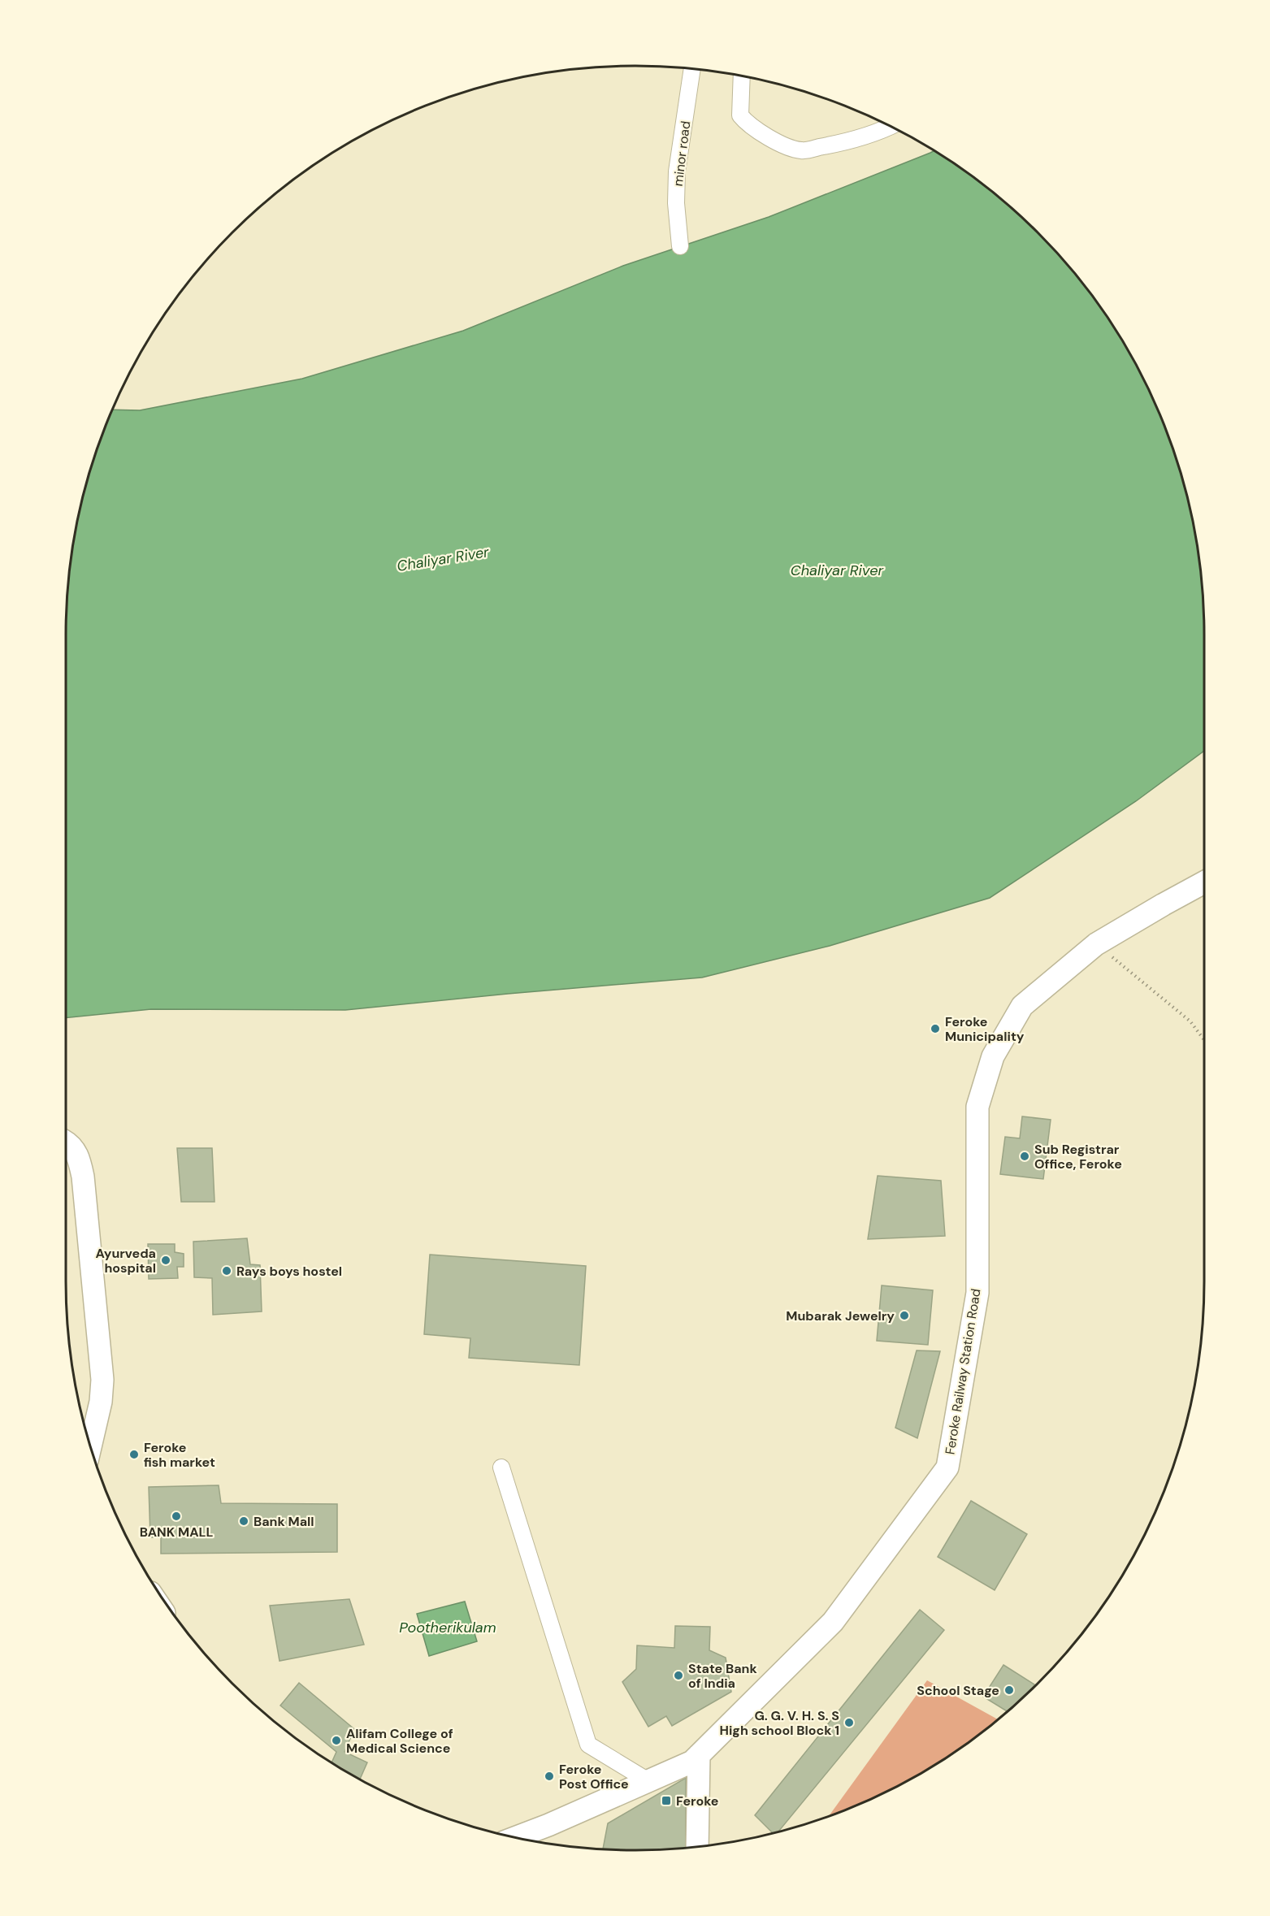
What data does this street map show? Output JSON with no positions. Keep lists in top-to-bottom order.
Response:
{
  "streets": {
    "main road": ["Feroke Railway Station Road"],
    "street": ["minor road"]
  },
  "water": ["Chaliyar River", "Pootherikulam"],
  "places": {
    "other": [
      "Feroke Municipality",
      "Sub Registrar Office, Feroke",
      "Ayurveda hospital",
      "Rays boys hostel",
      "Mubarak Jewelry",
      "Feroke fish market",
      "BANK MALL",
      "Bank Mall",
      "State Bank of India",
      "School Stage",
      "G. G. V. H. S. S High school Block 1",
      "Alifam College of Medical Science",
      "Feroke Post Office"
    ],
    "transit": ["Feroke"]
  }
}
